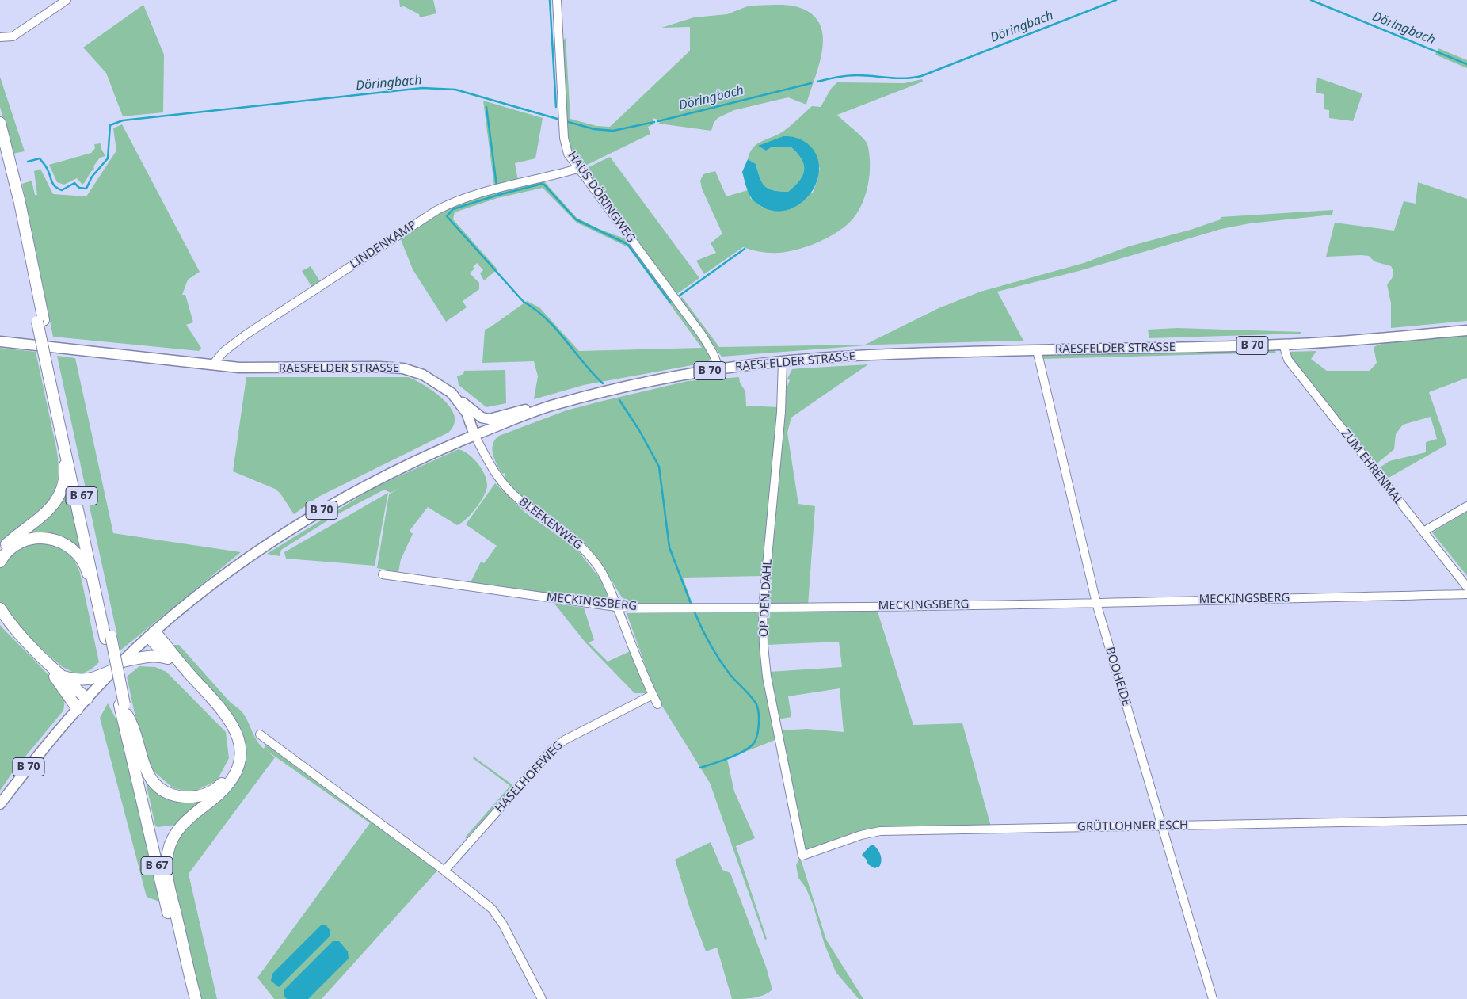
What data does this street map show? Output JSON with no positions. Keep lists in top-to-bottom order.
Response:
{
  "streets": {
    "highway": ["B 67"],
    "main road": ["B 70", "RAESFELDER STRASSE"],
    "street": [
      "HAUS DÖRINGWEG",
      "LINDENKAMP",
      "ZUM EHRENMAL",
      "BLEEKENWEG",
      "OP DEN DAHL",
      "MECKINGSBERG",
      "BOOHEIDE",
      "HASELHOFFWEG",
      "GRÜTLOHNER ESCH"
    ]
  },
  "crossings": [
    ["HAUS DÖRINGWEG", "LINDENKAMP"],
    ["HAUS DÖRINGWEG", "RAESFELDER STRASSE"],
    ["LINDENKAMP", "RAESFELDER STRASSE"],
    ["B 70", "RAESFELDER STRASSE"],
    ["B 70", "BLEEKENWEG"],
    ["RAESFELDER STRASSE", "ZUM EHRENMAL"],
    ["RAESFELDER STRASSE", "BLEEKENWEG"],
    ["RAESFELDER STRASSE", "OP DEN DAHL"],
    ["RAESFELDER STRASSE", "BOOHEIDE"],
    ["BLEEKENWEG", "MECKINGSBERG"],
    ["BLEEKENWEG", "HASELHOFFWEG"],
    ["OP DEN DAHL", "MECKINGSBERG"],
    ["OP DEN DAHL", "GRÜTLOHNER ESCH"],
    ["MECKINGSBERG", "BOOHEIDE"],
    ["BOOHEIDE", "GRÜTLOHNER ESCH"]
  ],
  "water": ["Döringbach"]
}
